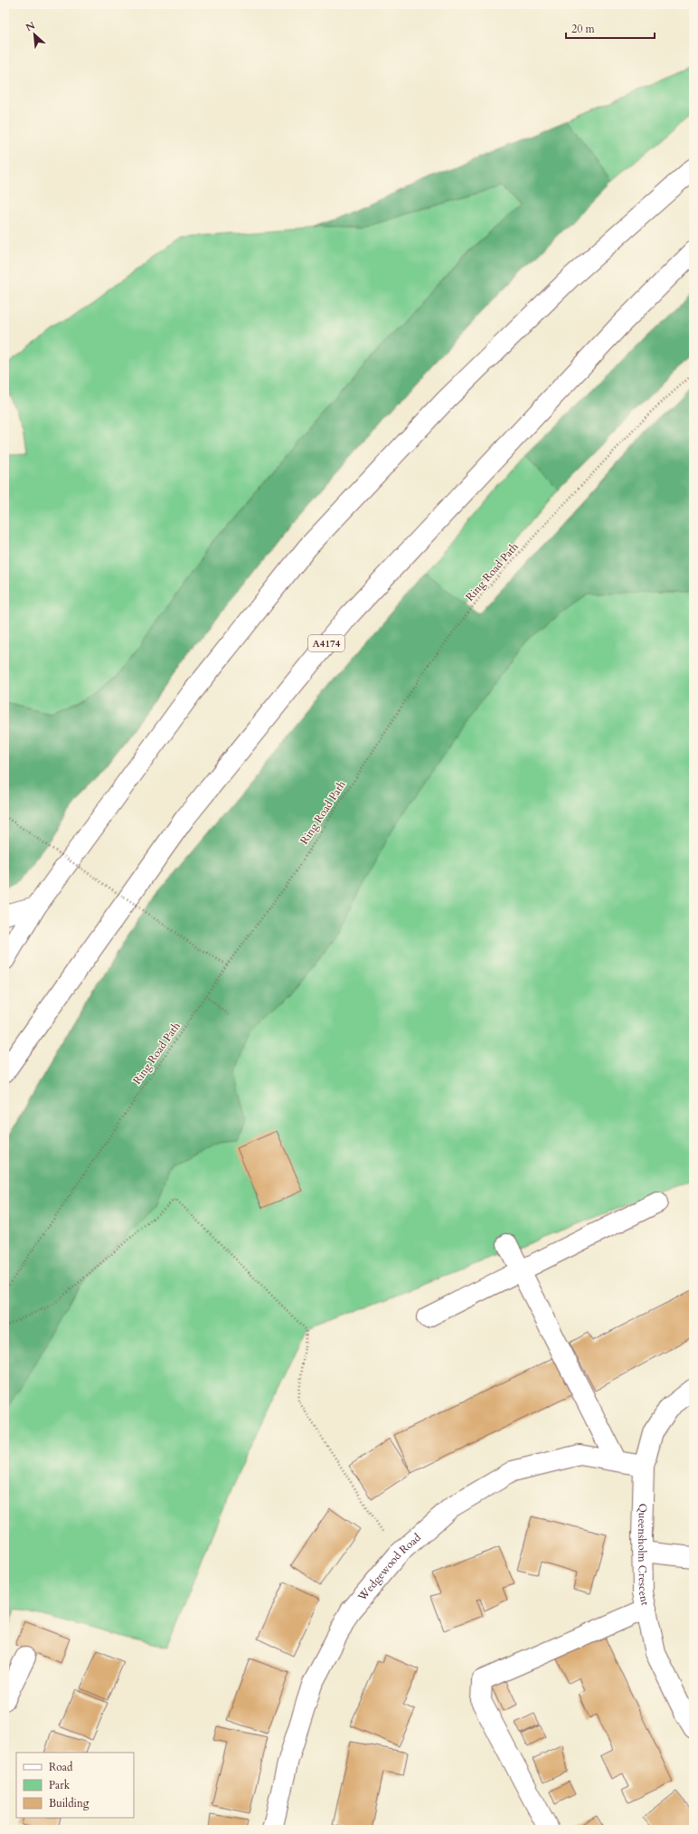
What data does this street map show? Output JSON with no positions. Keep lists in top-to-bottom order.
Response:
{
  "streets": {
    "main road": ["A4174", "Queensholm Crescent", "Wedgewood Road"],
    "path": ["Ring Road Path"]
  },
  "crossings": [
    ["Queensholm Crescent", "Wedgewood Road"]
  ],
  "legend": ["Road", "Park", "Building"],
  "scale_bar": "20 m",
  "north": "top left"
}
